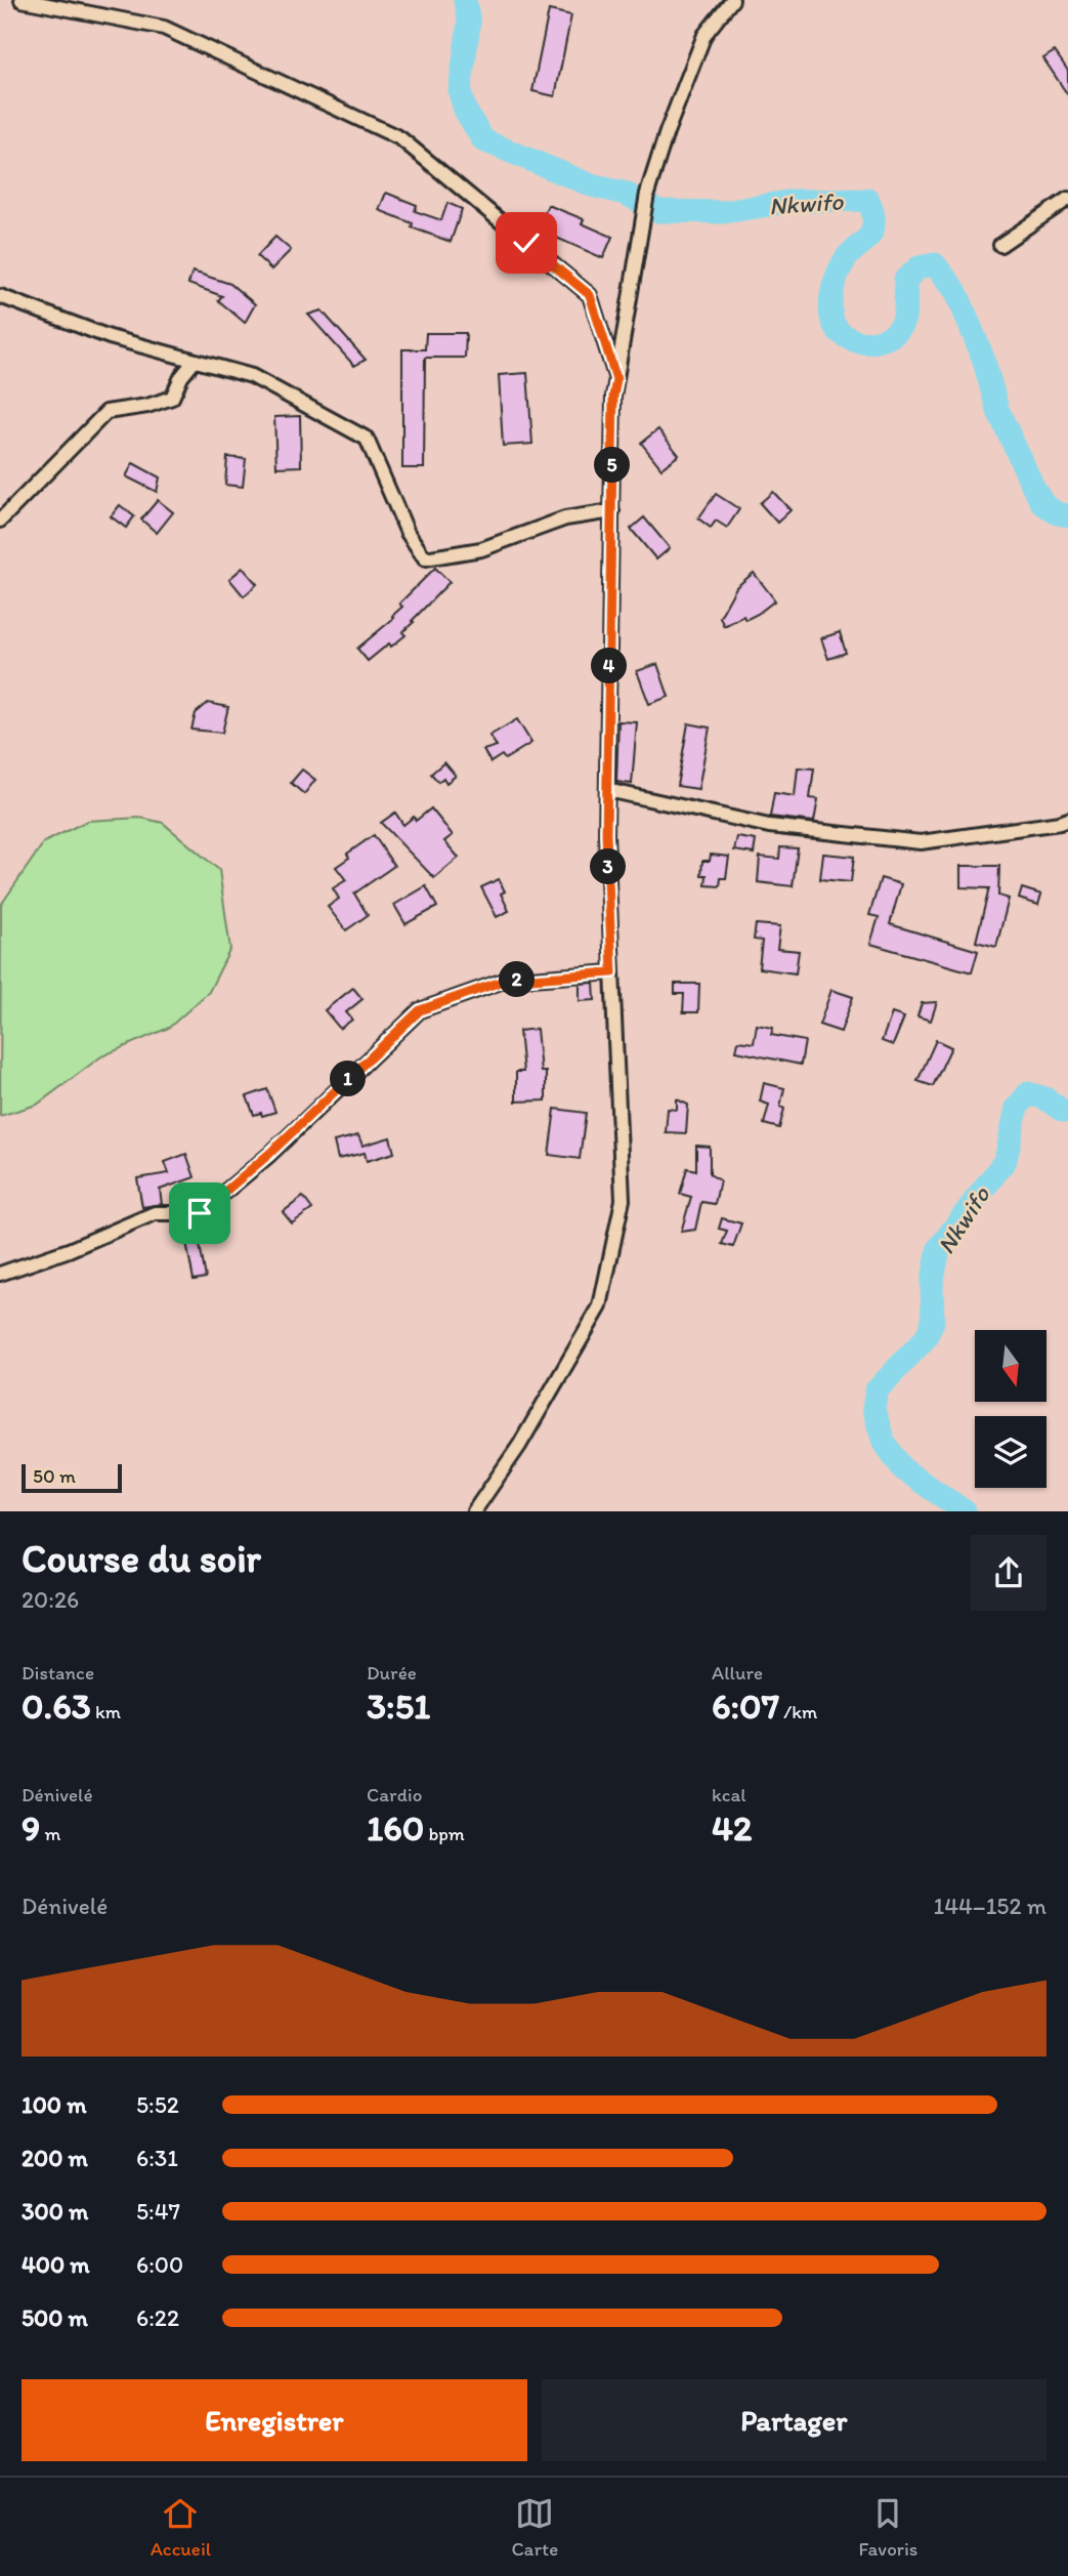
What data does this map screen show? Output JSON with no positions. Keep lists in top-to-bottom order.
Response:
{
  "water": ["Nkwifo"],
  "scale_bar": "50 m",
  "north": "bottom",
  "page": {
    "pins": [
      "5",
      "4",
      "3",
      "2",
      "1"
    ],
    "scale": "50 m",
    "heading": ["Course du soir", "20:26"],
    "stats": [
      ["Distance", "0.63 km"],
      ["Durée", "3:51"],
      ["Allure", "6:07 /km"],
      ["Dénivelé", "9 m"],
      ["Cardio", "160 bpm"],
      ["kcal", "42"]
    ],
    "chart": ["Dénivelé", "144–152 m"],
    "list": [
      {
        "name": "100 m",
        "note": "5:52"
      },
      {
        "name": "200 m",
        "note": "6:31"
      },
      {
        "name": "300 m",
        "note": "5:47"
      },
      {
        "name": "400 m",
        "note": "6:00"
      },
      {
        "name": "500 m",
        "note": "6:22"
      }
    ],
    "buttons": ["Enregistrer", "Partager"],
    "tabs": ["Accueil", "Carte", "Favoris"]
  }
}
